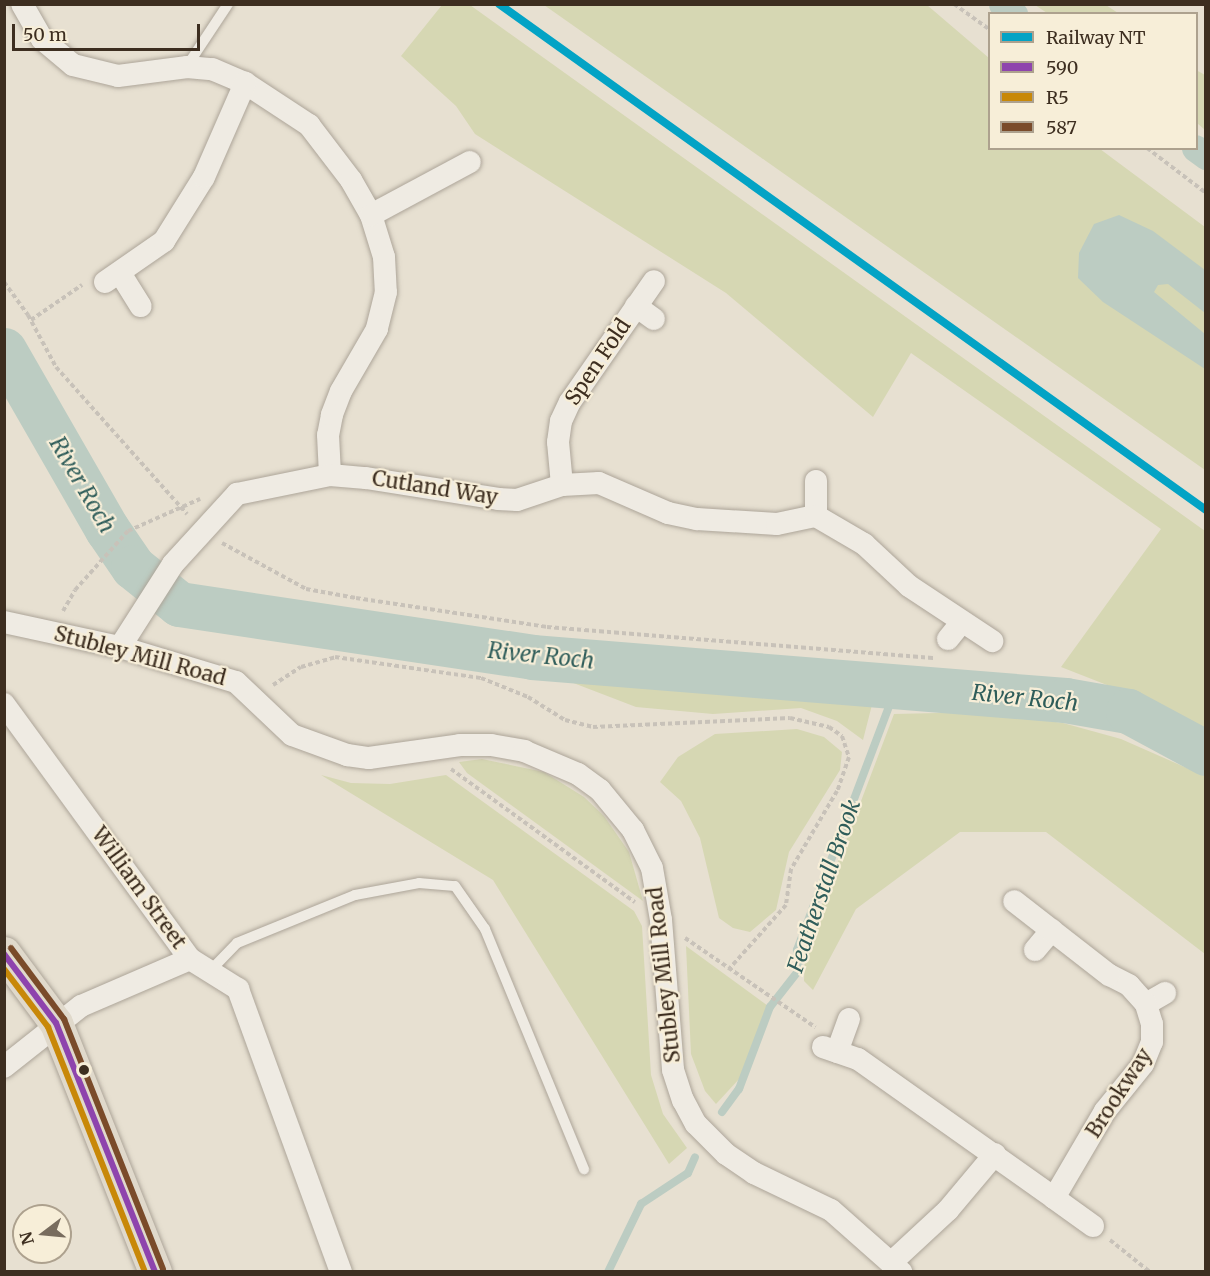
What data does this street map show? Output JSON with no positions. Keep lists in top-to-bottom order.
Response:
{
  "streets": {
    "street": [
      "Spen Fold",
      "Cutland Way",
      "Stubley Mill Road",
      "William Street",
      "Brookway"
    ]
  },
  "crossings": [
    ["Spen Fold", "Cutland Way"]
  ],
  "water": ["River Roch", "Featherstall Brook"],
  "lines": [
    "rail line NT",
    "transit line 587",
    "transit line 590",
    "transit line R5"
  ],
  "legend": [
    "Railway NT",
    "590",
    "R5",
    "587"
  ],
  "scale_bar": "50 m",
  "north": "left"
}
